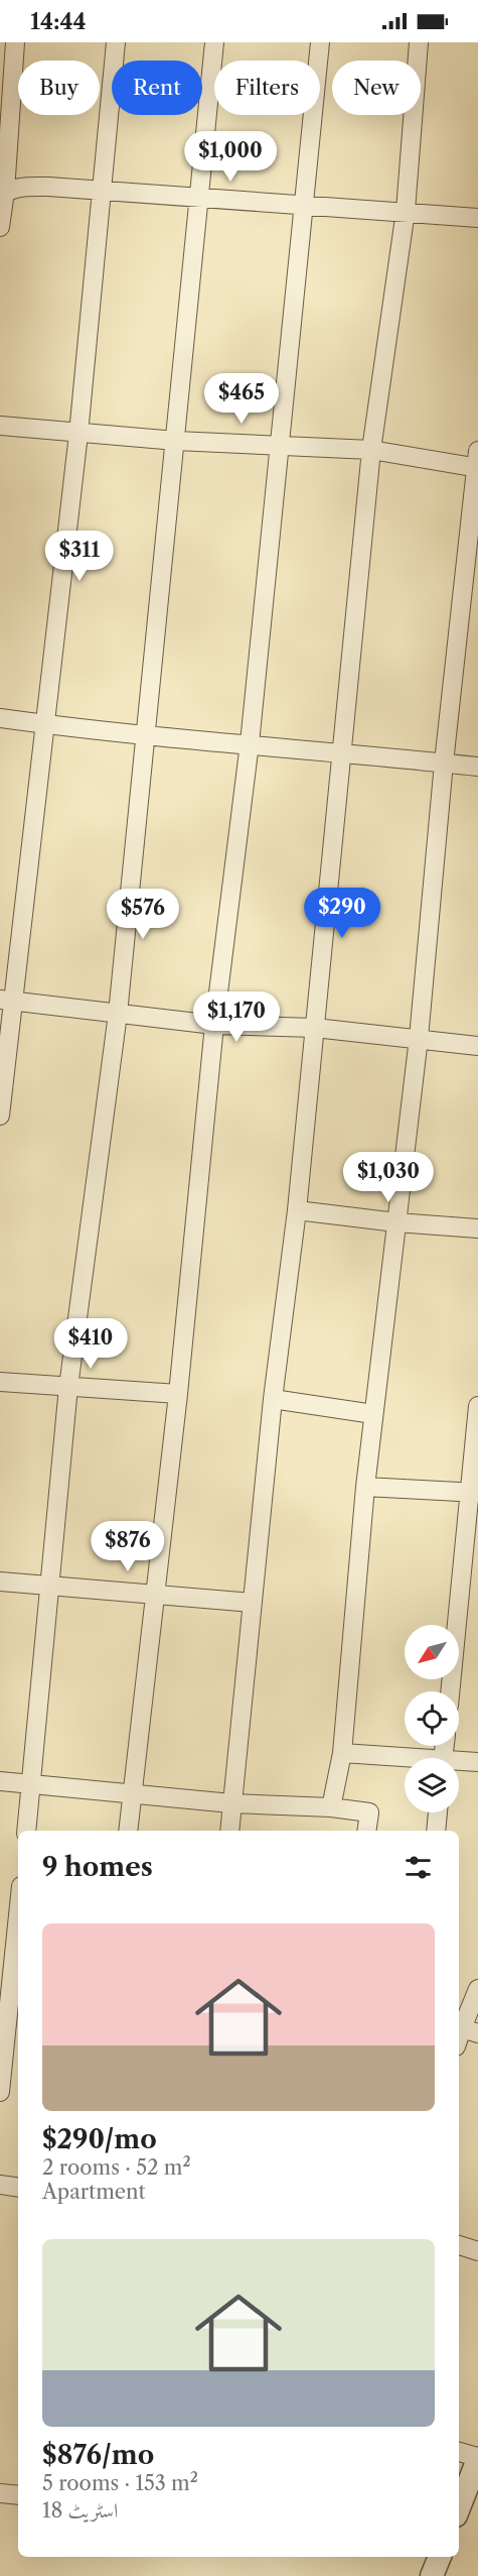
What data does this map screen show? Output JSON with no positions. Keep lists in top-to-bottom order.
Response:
{
  "north": "bottom left",
  "page": {
    "status": "14:44",
    "chip": [
      "Buy",
      "Rent",
      "Filters",
      "New"
    ],
    "price": [
      "$1,000",
      "$465",
      "$311",
      "$290",
      "$576",
      "$1,170",
      "$1,030",
      "$410",
      "$876"
    ],
    "heading": "9 homes",
    "list": [
      {
        "name": "$290/mo",
        "note": "2 rooms · 52 m² · Apartment"
      },
      {
        "name": "$876/mo",
        "note": "5 rooms · 153 m² · اسٹریٹ 18"
      }
    ]
  }
}
